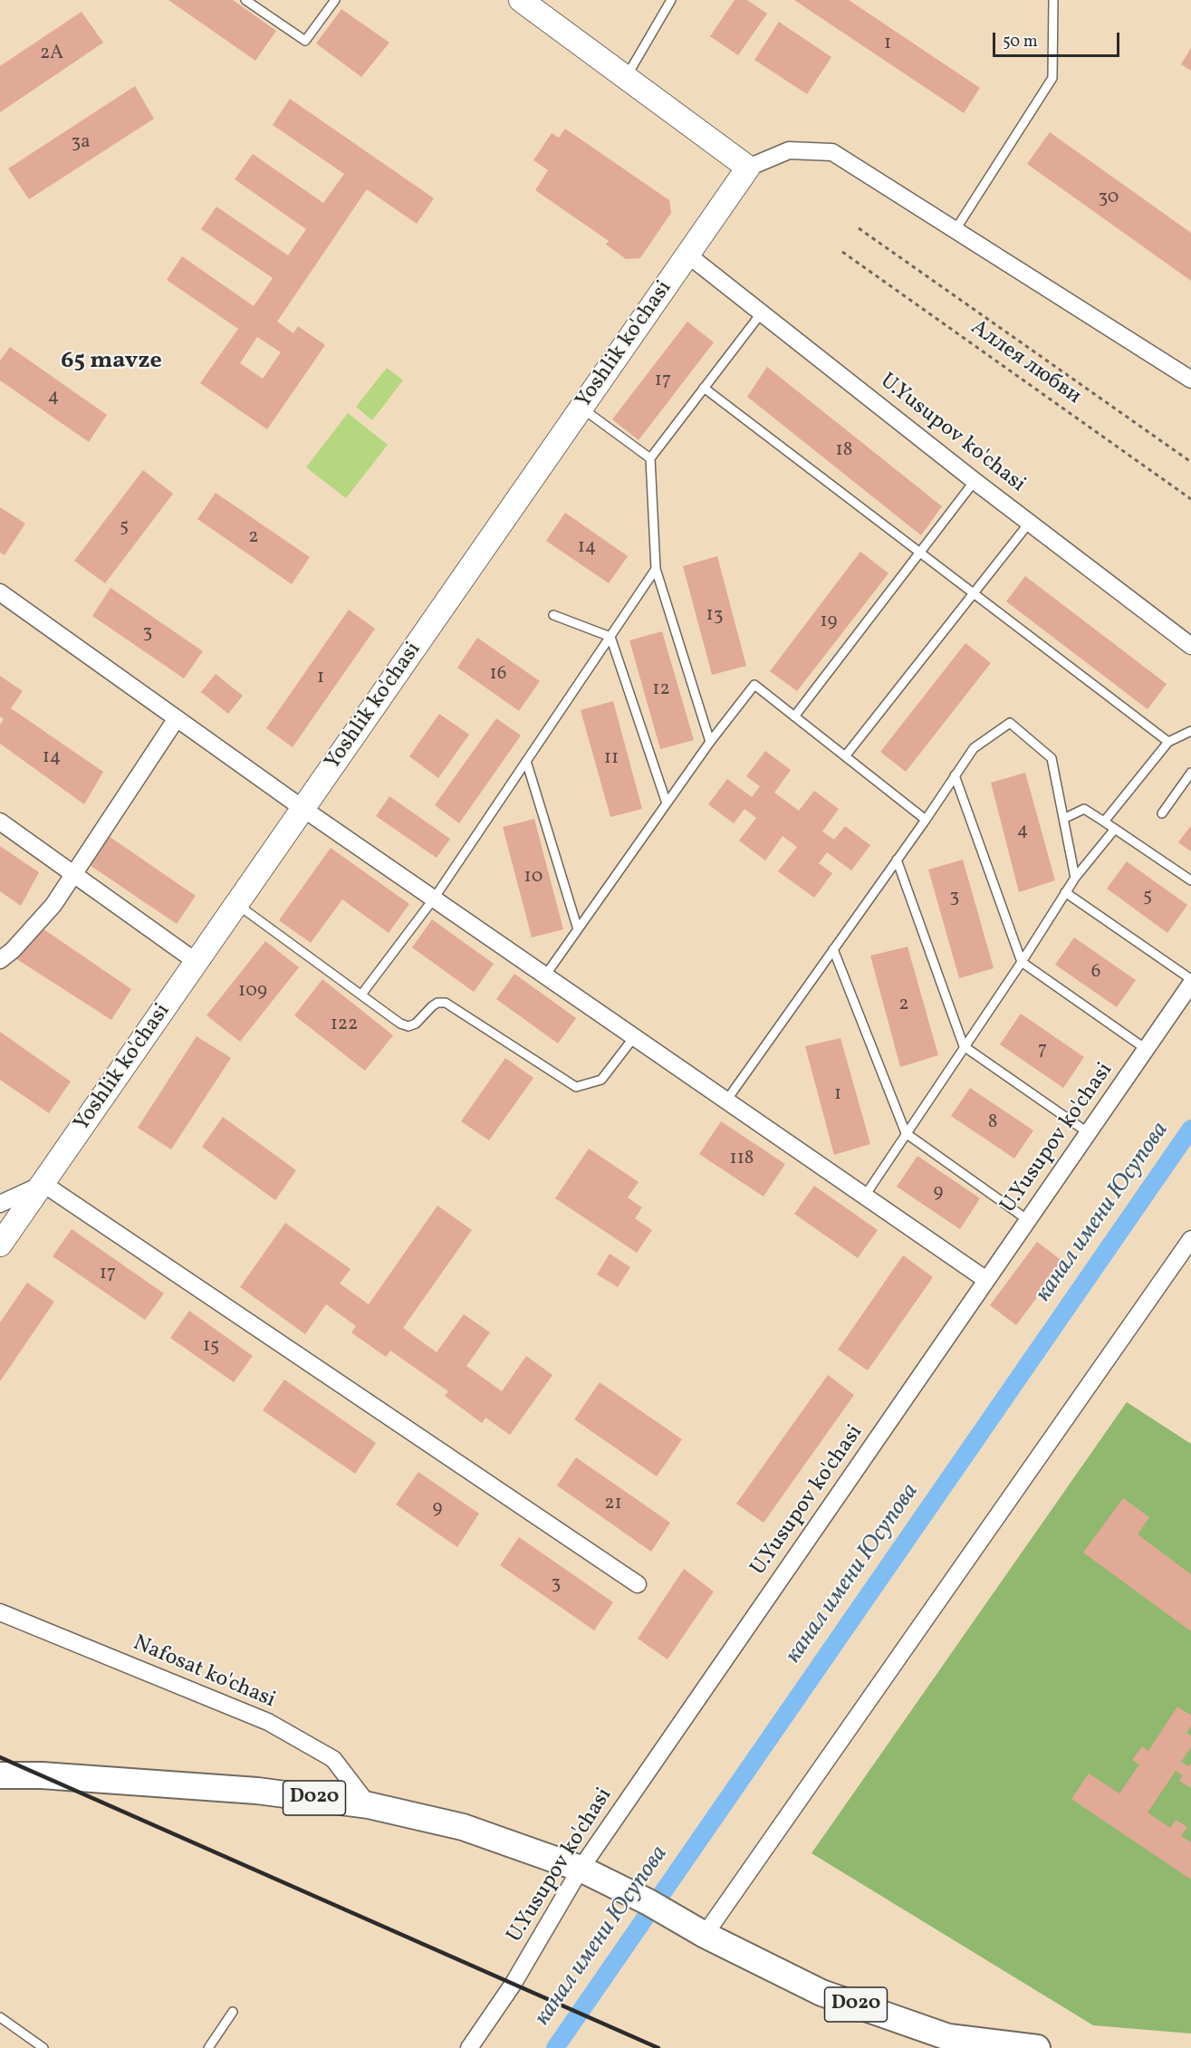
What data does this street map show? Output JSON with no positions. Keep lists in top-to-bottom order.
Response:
{
  "streets": {
    "main road": ["D020"],
    "street": ["Yoshlik ko'chasi", "U.Yusupov ko'chasi", "Nafosat ko'chasi"],
    "path": ["Аллея любви"]
  },
  "crossings": [
    ["Yoshlik ko'chasi", "U.Yusupov ko'chasi"],
    ["U.Yusupov ko'chasi", "D020"],
    ["Nafosat ko'chasi", "D020"]
  ],
  "districts": ["65 mavze"],
  "water": ["канал имени Юсупова"],
  "house_numbers": [
    "1",
    "2А",
    "3а",
    "30",
    "17",
    "4",
    "18",
    "5",
    "2",
    "14",
    "13",
    "19",
    "3",
    "16",
    "1",
    "12",
    "14",
    "11",
    "4",
    "10",
    "5",
    "3",
    "6",
    "109",
    "2",
    "122",
    "7",
    "1",
    "8",
    "118",
    "9",
    "17",
    "15",
    "21",
    "9",
    "3"
  ],
  "scale_bar": "50 m"
}
